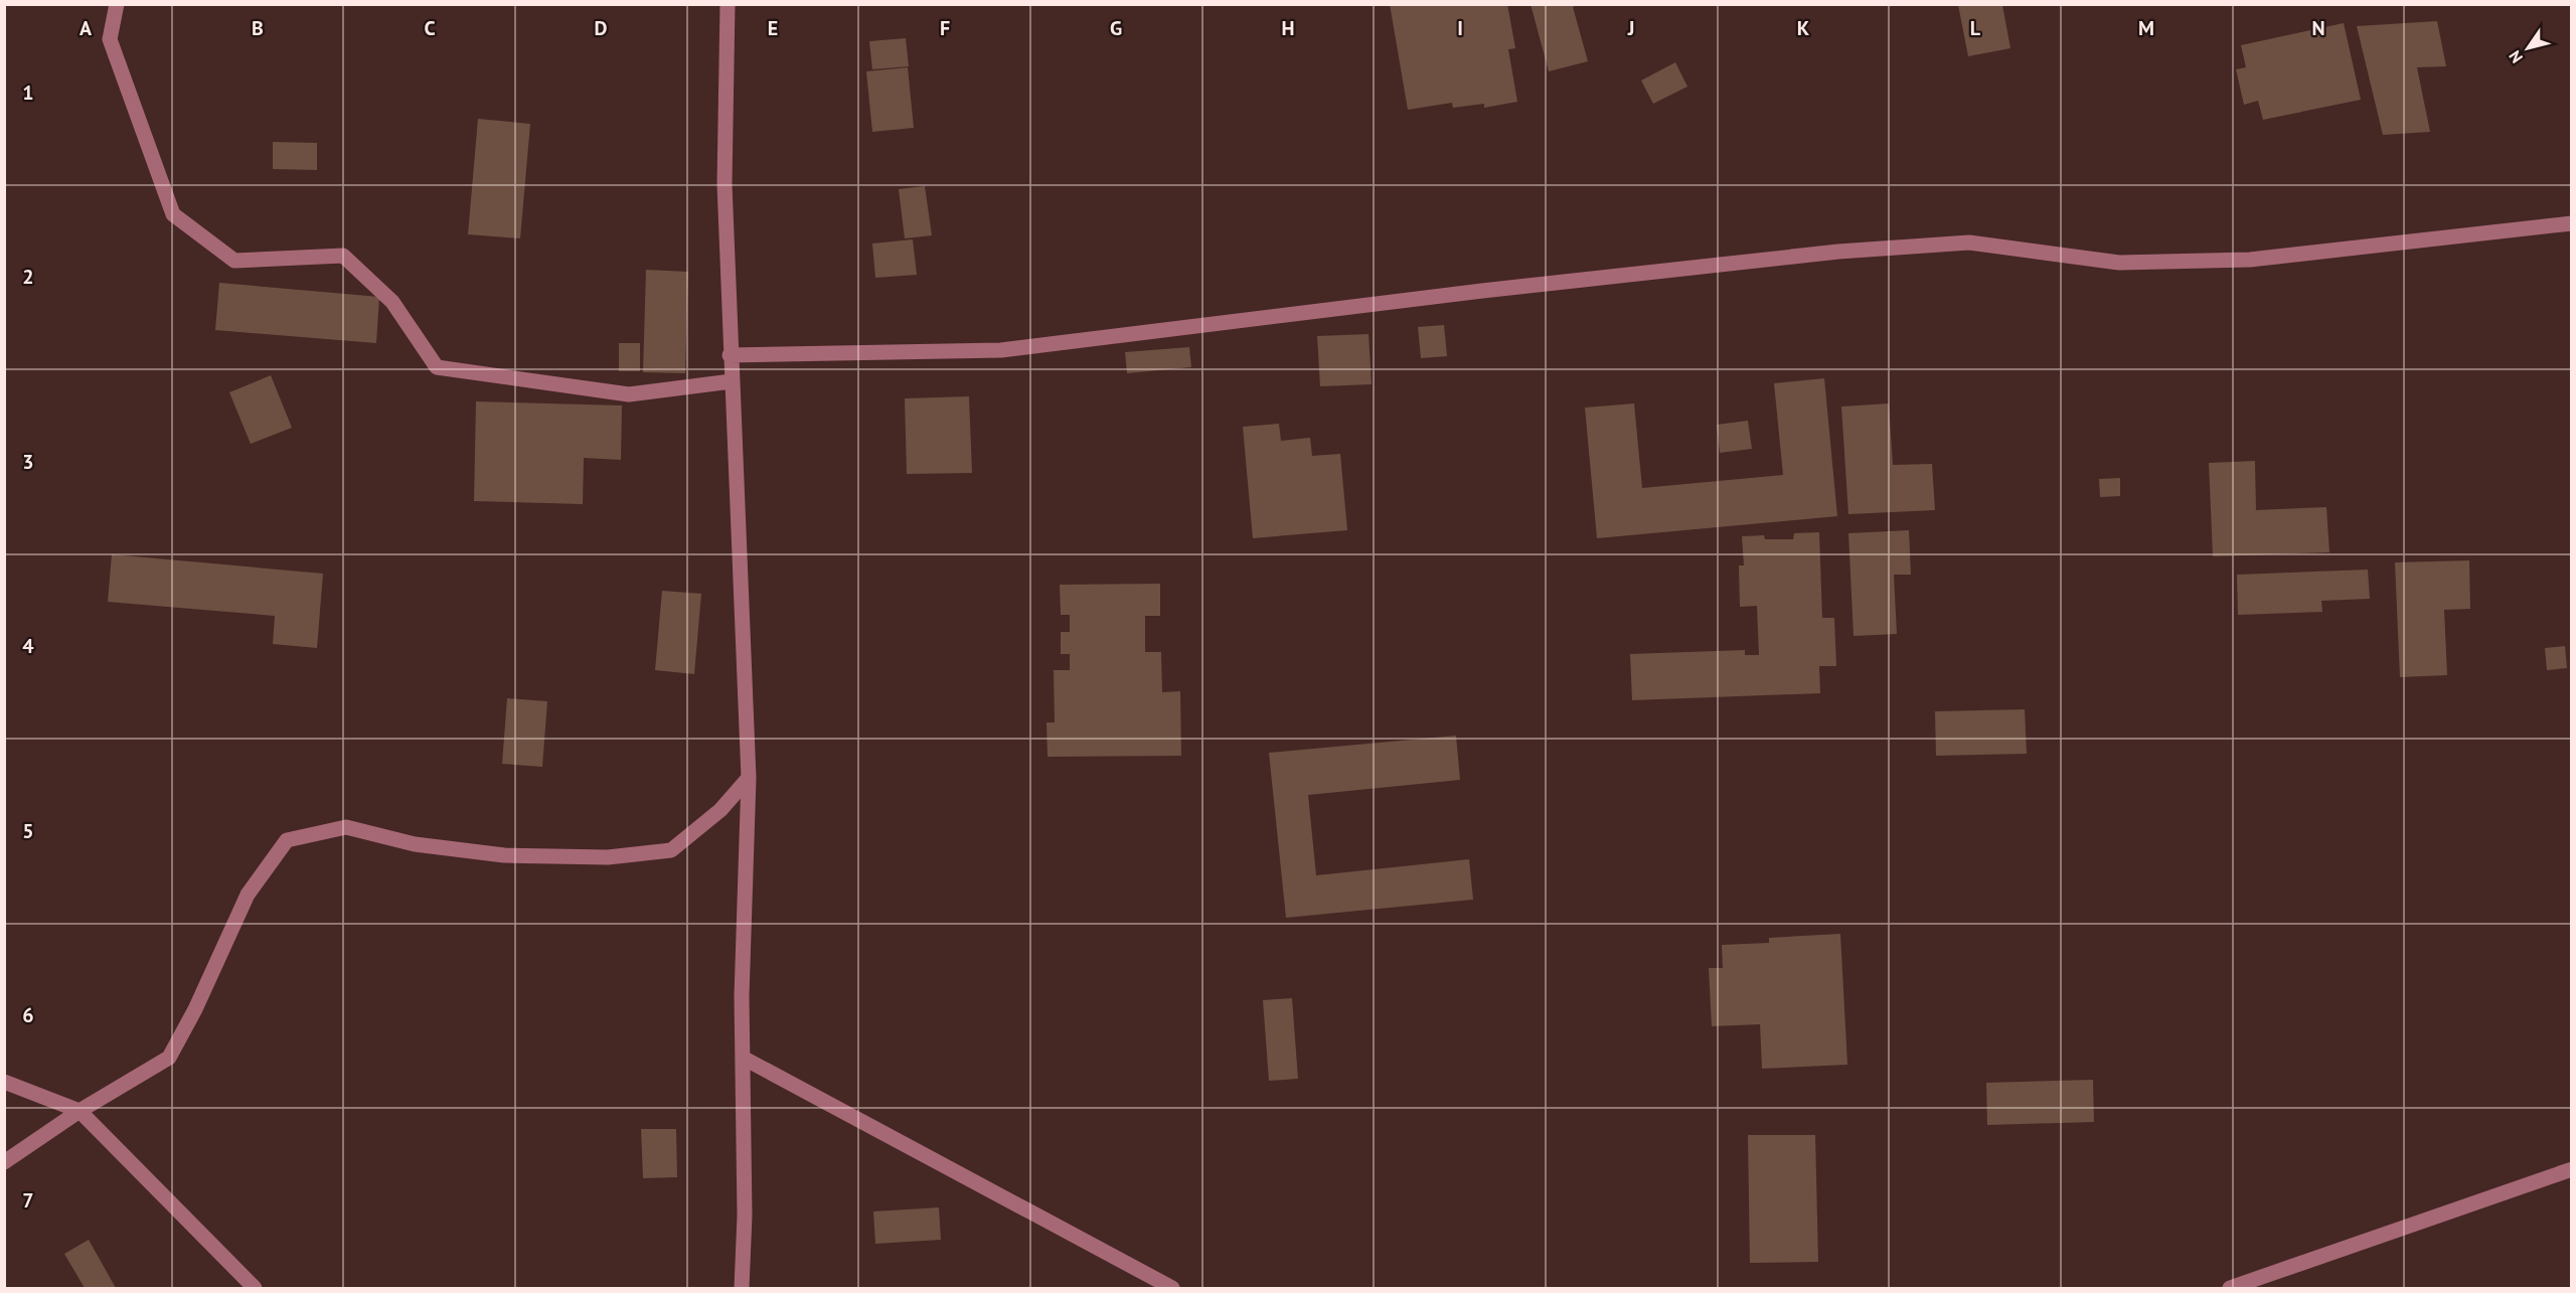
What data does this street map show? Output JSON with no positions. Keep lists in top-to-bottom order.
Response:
{
  "north": "bottom left",
  "grid": {
    "columns": [
      "A",
      "B",
      "C",
      "D",
      "E",
      "F",
      "G",
      "H",
      "I",
      "J",
      "K",
      "L",
      "M",
      "N"
    ],
    "rows": [
      "1",
      "2",
      "3",
      "4",
      "5",
      "6",
      "7"
    ]
  }
}
